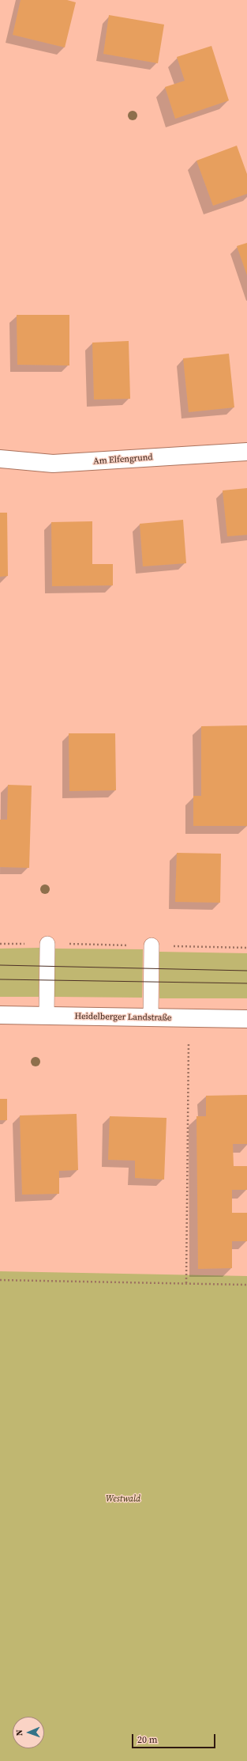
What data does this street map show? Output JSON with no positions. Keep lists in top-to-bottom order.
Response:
{
  "streets": {
    "street": ["Am Elfengrund", "Heidelberger Landstraße"]
  },
  "parks": ["Westwald"],
  "scale_bar": "20 m",
  "north": "left"
}
